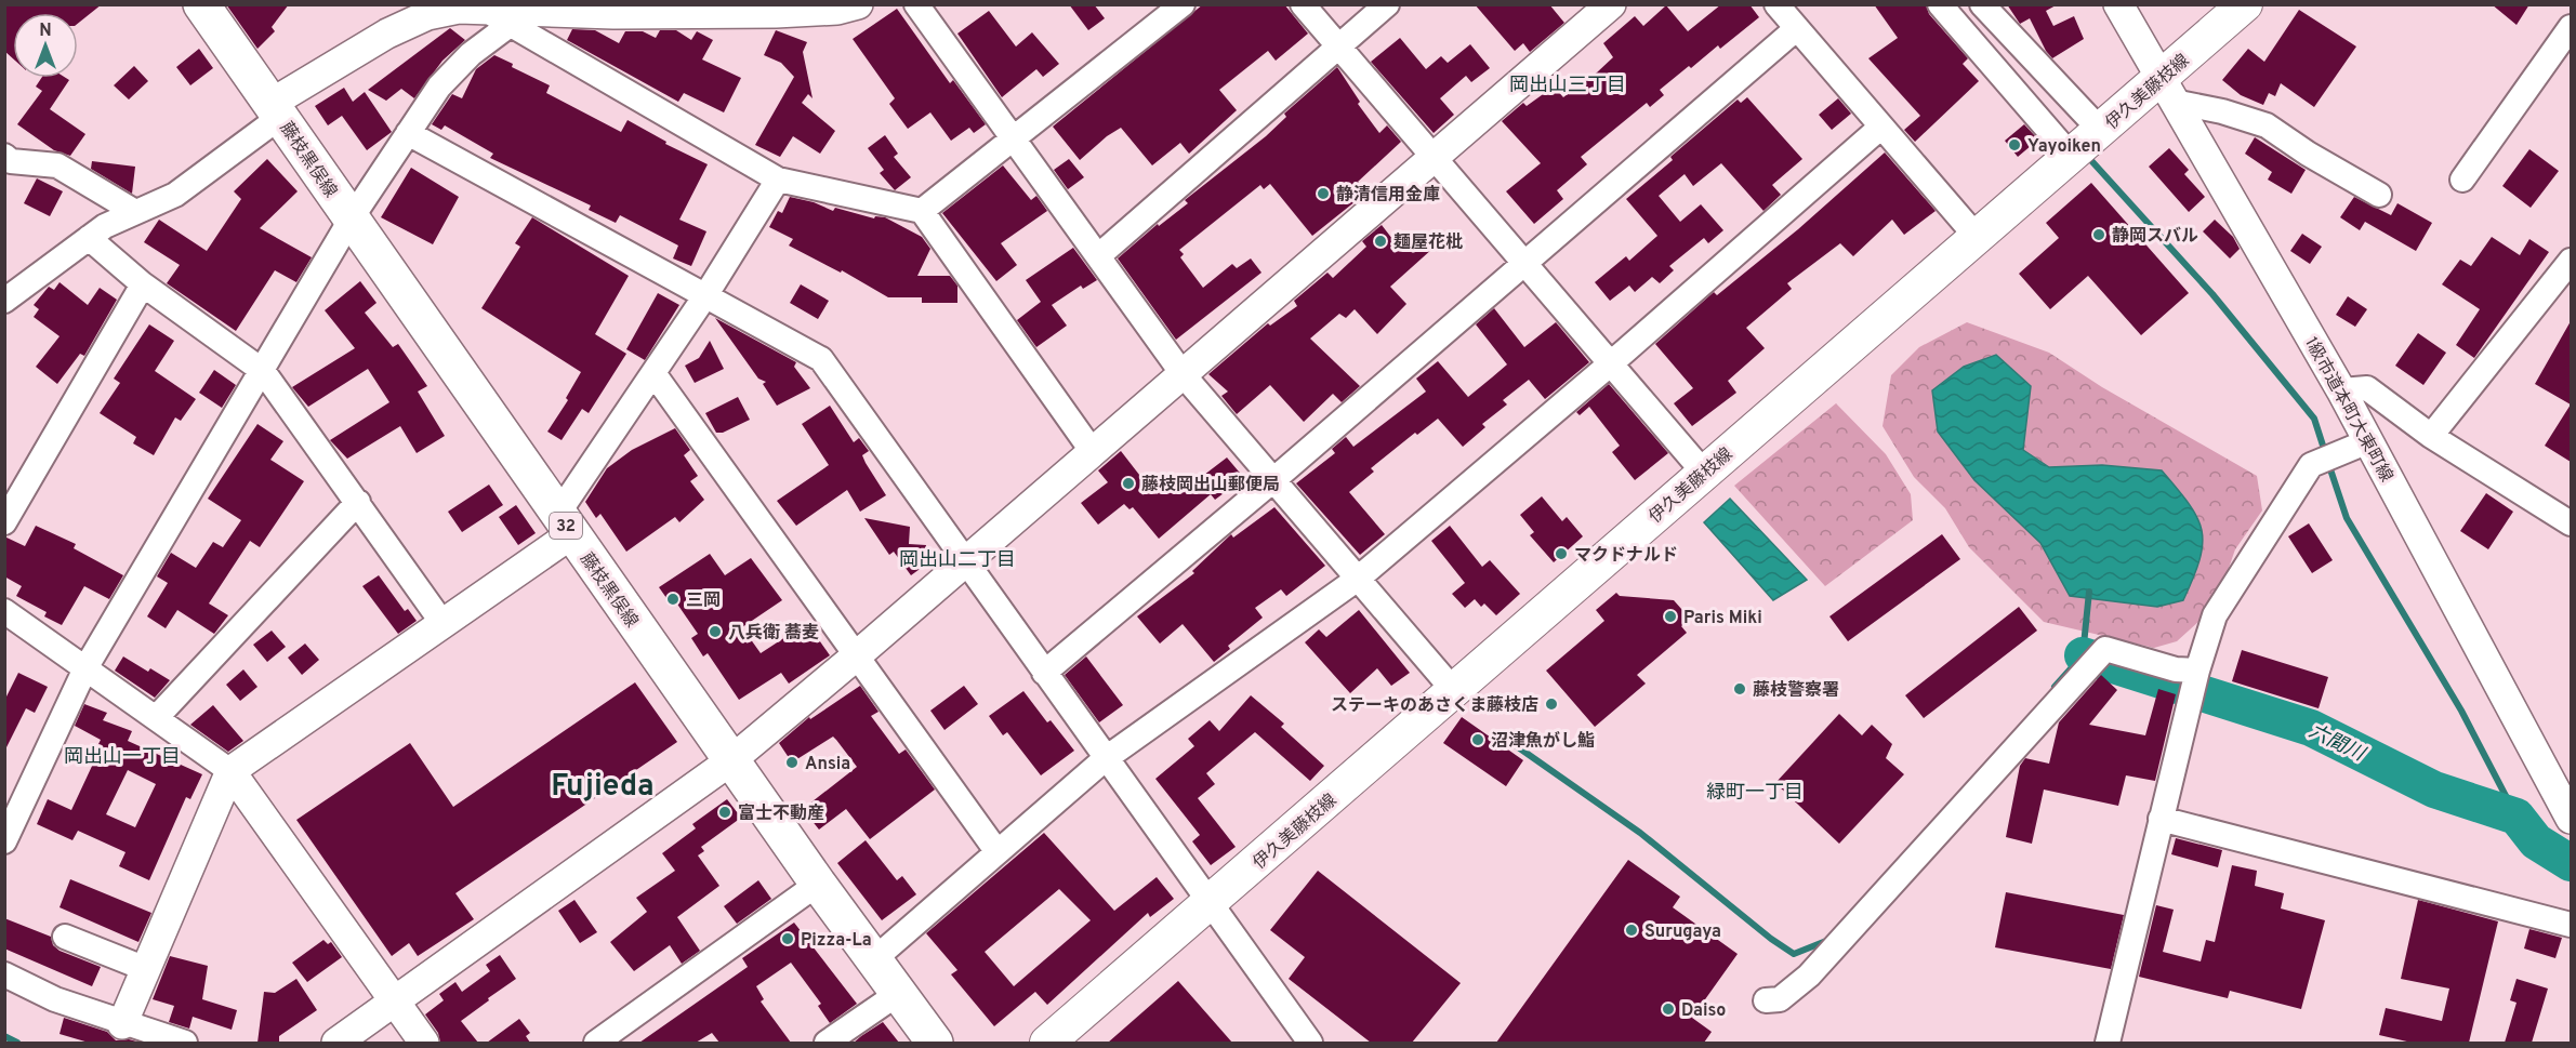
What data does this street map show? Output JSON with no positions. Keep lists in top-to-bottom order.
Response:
{
  "streets": {
    "main road": ["伊久美藤枝線", "藤枝黒俣線", "32"],
    "street": ["1級市道本町大東町線"]
  },
  "crossings": [
    ["伊久美藤枝線", "1級市道本町大東町線"]
  ],
  "districts": [
    "岡出山三丁目",
    "岡出山二丁目",
    "岡出山一丁目",
    "Fujieda",
    "緑町一丁目"
  ],
  "water": ["六間川"],
  "places": [
    "Yayoiken",
    "静清信用金庫",
    "静岡スバル",
    "麺屋花枇",
    "藤枝岡出山郵便局",
    "マクドナルド",
    "三岡",
    "Paris Miki",
    "八兵衛 蕎麦",
    "藤枝警察署",
    "ステーキのあさくま藤枝店",
    "沼津魚がし鮨",
    "Ansia",
    "富士不動産",
    "Surugaya",
    "Pizza-La",
    "Daiso"
  ],
  "north": "top"
}
